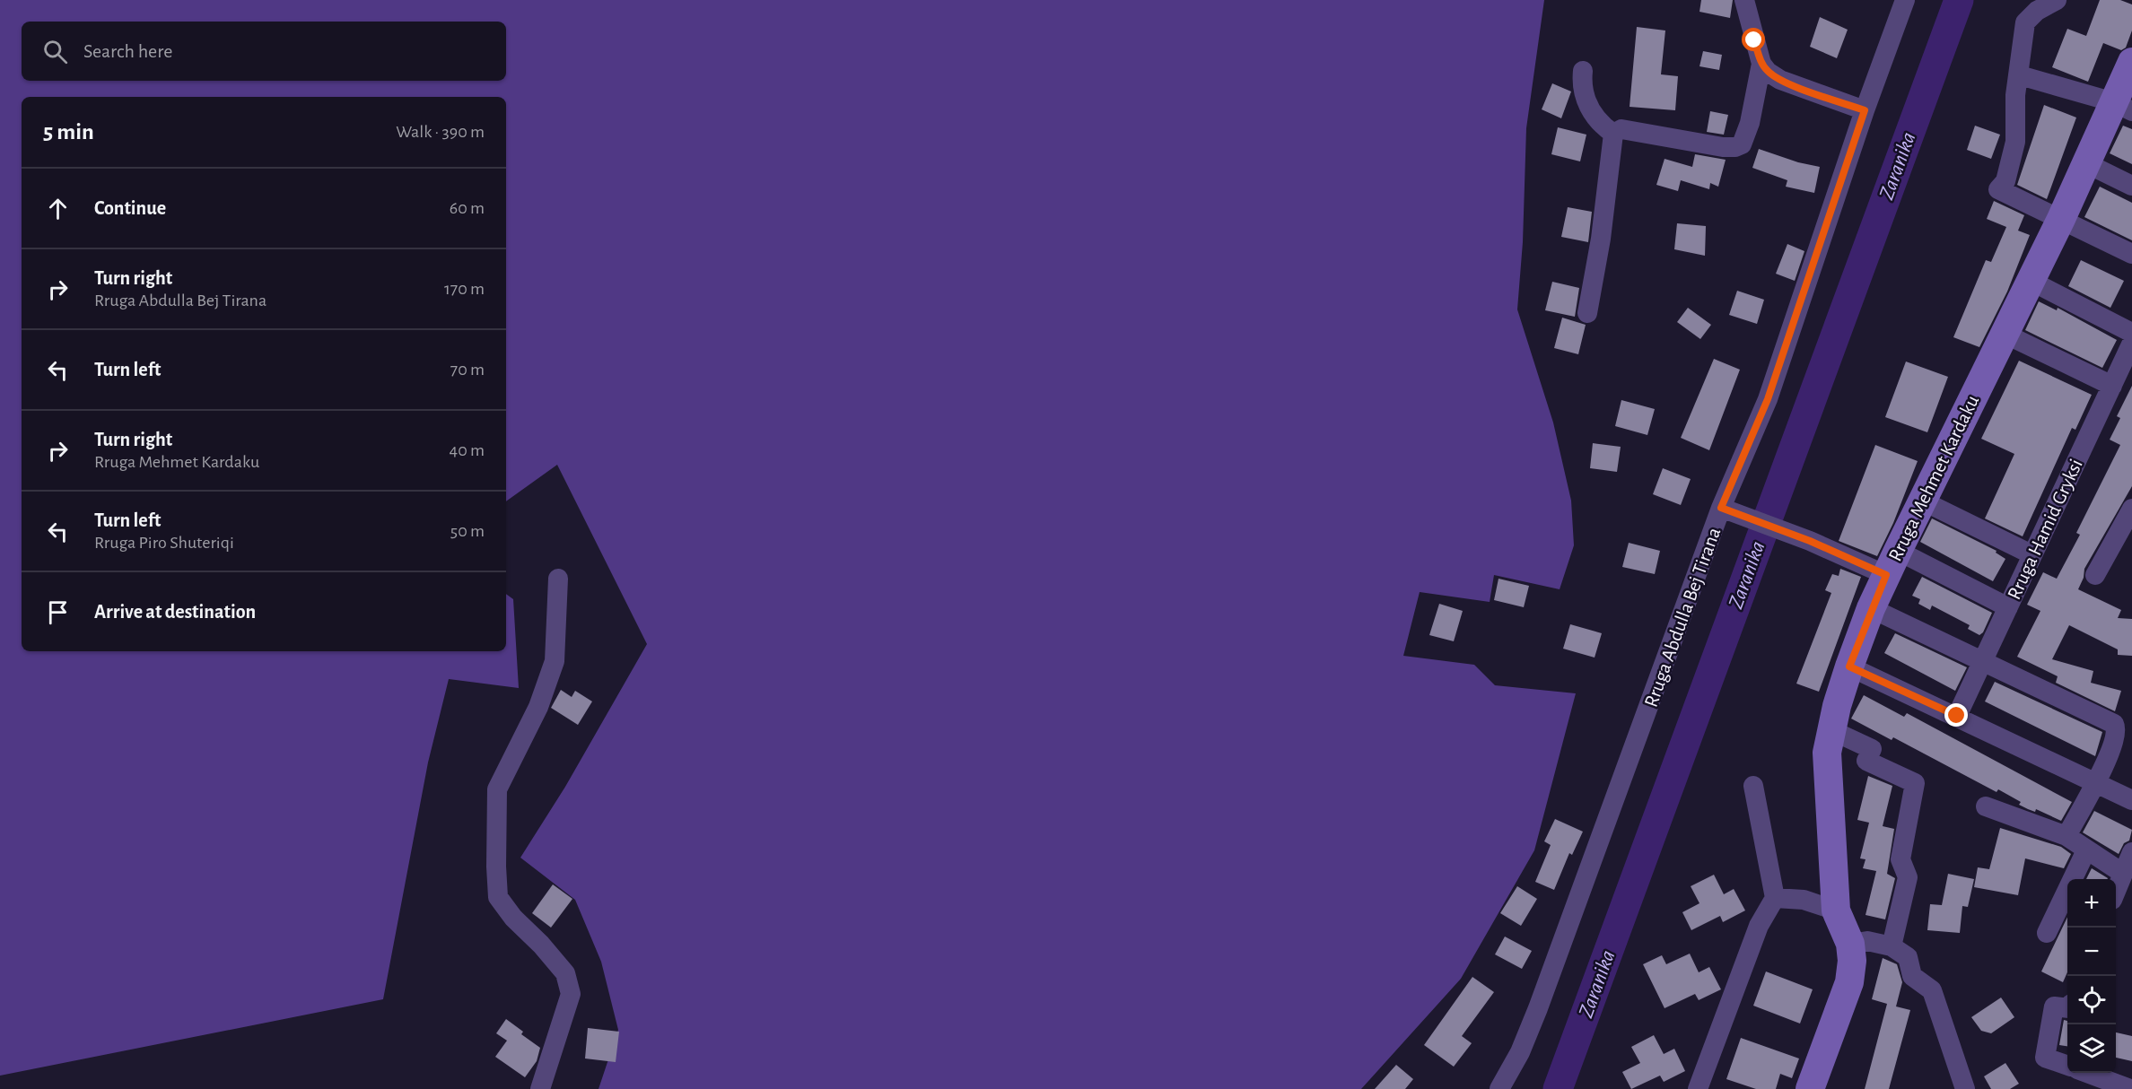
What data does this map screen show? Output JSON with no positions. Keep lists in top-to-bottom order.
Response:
{
  "streets": {
    "street": ["Rruga Mehmet Kardaku", "Rruga Hamid Gryksi", "Rruga Abdulla Bej Tirana"]
  },
  "water": ["Zaranika"],
  "page": {
    "search": "Search here",
    "heading": ["5 min", "Walk · 390 m"],
    "list": [
      ["Continue", "60 m"],
      ["Turn right", "Rruga Abdulla Bej Tirana", "170 m"],
      ["Turn left", "70 m"],
      ["Turn right", "Rruga Mehmet Kardaku", "40 m"],
      ["Turn left", "Rruga Piro Shuteriqi", "50 m"],
      "Arrive at destination"
    ],
    "map_buttons": ["+", "−"]
  }
}
